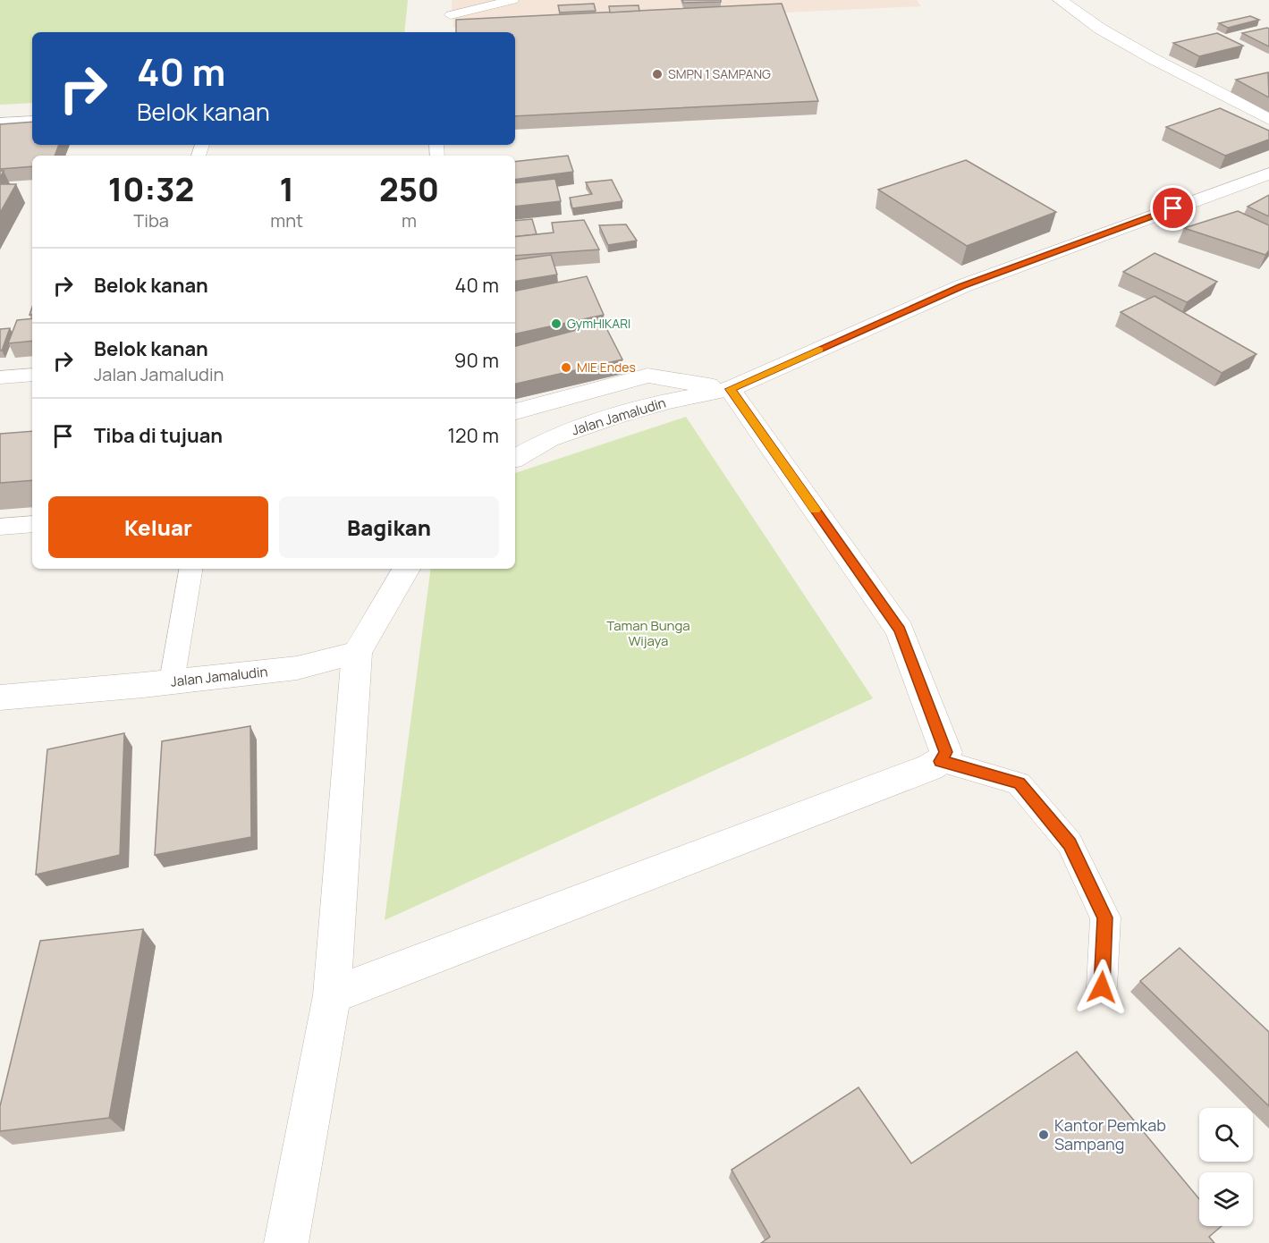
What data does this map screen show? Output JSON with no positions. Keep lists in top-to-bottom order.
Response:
{
  "streets": {
    "street": ["Jalan Jamaludin"]
  },
  "parks": ["Taman Bunga Wijaya"],
  "places": [
    "SMPN 1 SAMPANG",
    "GymHIKARI",
    "MIE Endes",
    "Kantor Pemkab Sampang"
  ],
  "page": {
    "turn": ["40 m", "Belok kanan"],
    "eta": [
      "10:32",
      "Tiba",
      "1",
      "mnt",
      "250",
      "m"
    ],
    "list": [
      {
        "name": "Belok kanan",
        "value": "40 m"
      },
      {
        "name": "Belok kanan",
        "note": "Jalan Jamaludin",
        "value": "90 m"
      },
      {
        "name": "Tiba di tujuan",
        "value": "120 m"
      }
    ],
    "buttons": ["Keluar", "Bagikan"]
  }
}
